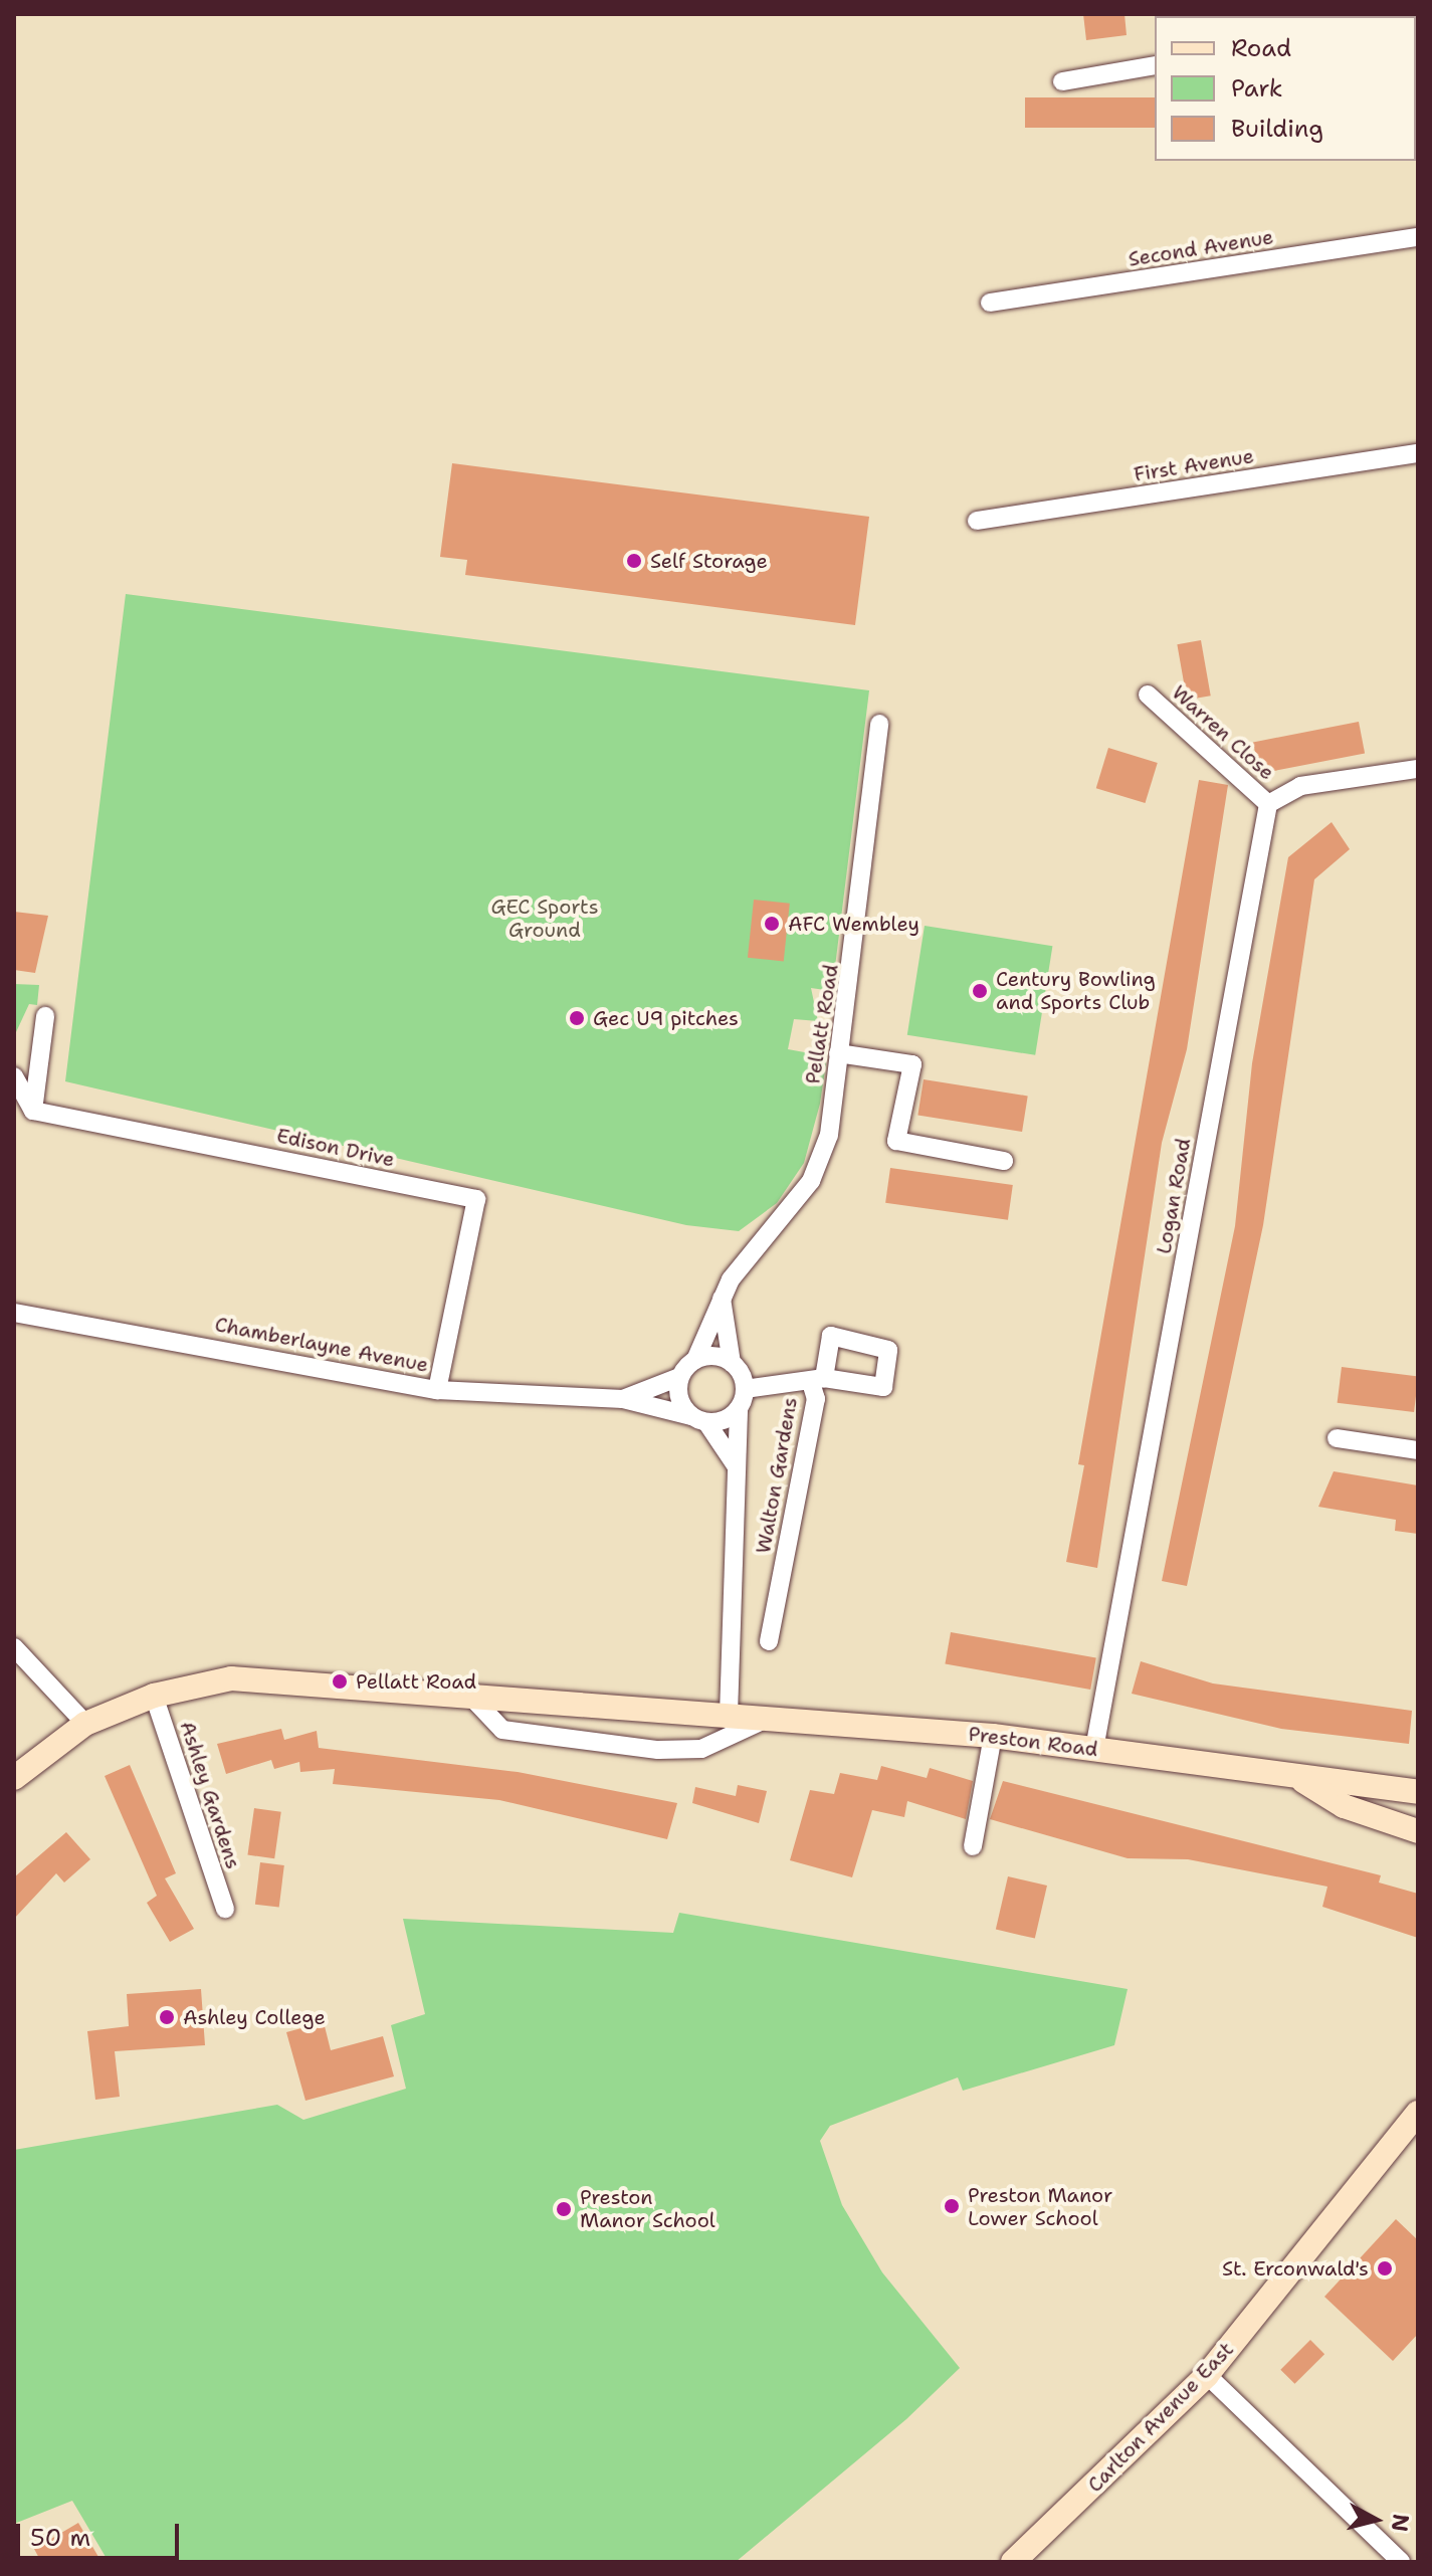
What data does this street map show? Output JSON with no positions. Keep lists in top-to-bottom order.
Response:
{
  "streets": {
    "street": [
      "Second Avenue",
      "First Avenue",
      "Warren Close",
      "Pellatt Road",
      "Edison Drive",
      "Logan Road",
      "Chamberlayne Avenue",
      "Walton Gardens",
      "Preston Road",
      "Ashley Gardens",
      "Carlton Avenue East"
    ]
  },
  "crossings": [
    ["Warren Close", "Logan Road"],
    ["Pellatt Road", "Chamberlayne Avenue"],
    ["Pellatt Road", "Walton Gardens"],
    ["Edison Drive", "Chamberlayne Avenue"],
    ["Logan Road", "Preston Road"],
    ["Chamberlayne Avenue", "Walton Gardens"],
    ["Preston Road", "Ashley Gardens"]
  ],
  "parks": ["GEC Sports Ground"],
  "places": [
    "Self Storage",
    "AFC Wembley",
    "Century Bowling and Sports Club",
    "Gec U9 pitches",
    "Pellatt Road",
    "Ashley College",
    "Preston Manor Lower School",
    "Preston Manor School",
    "St. Erconwald's"
  ],
  "legend": ["Road", "Park", "Building"],
  "scale_bar": "50 m",
  "north": "right"
}
